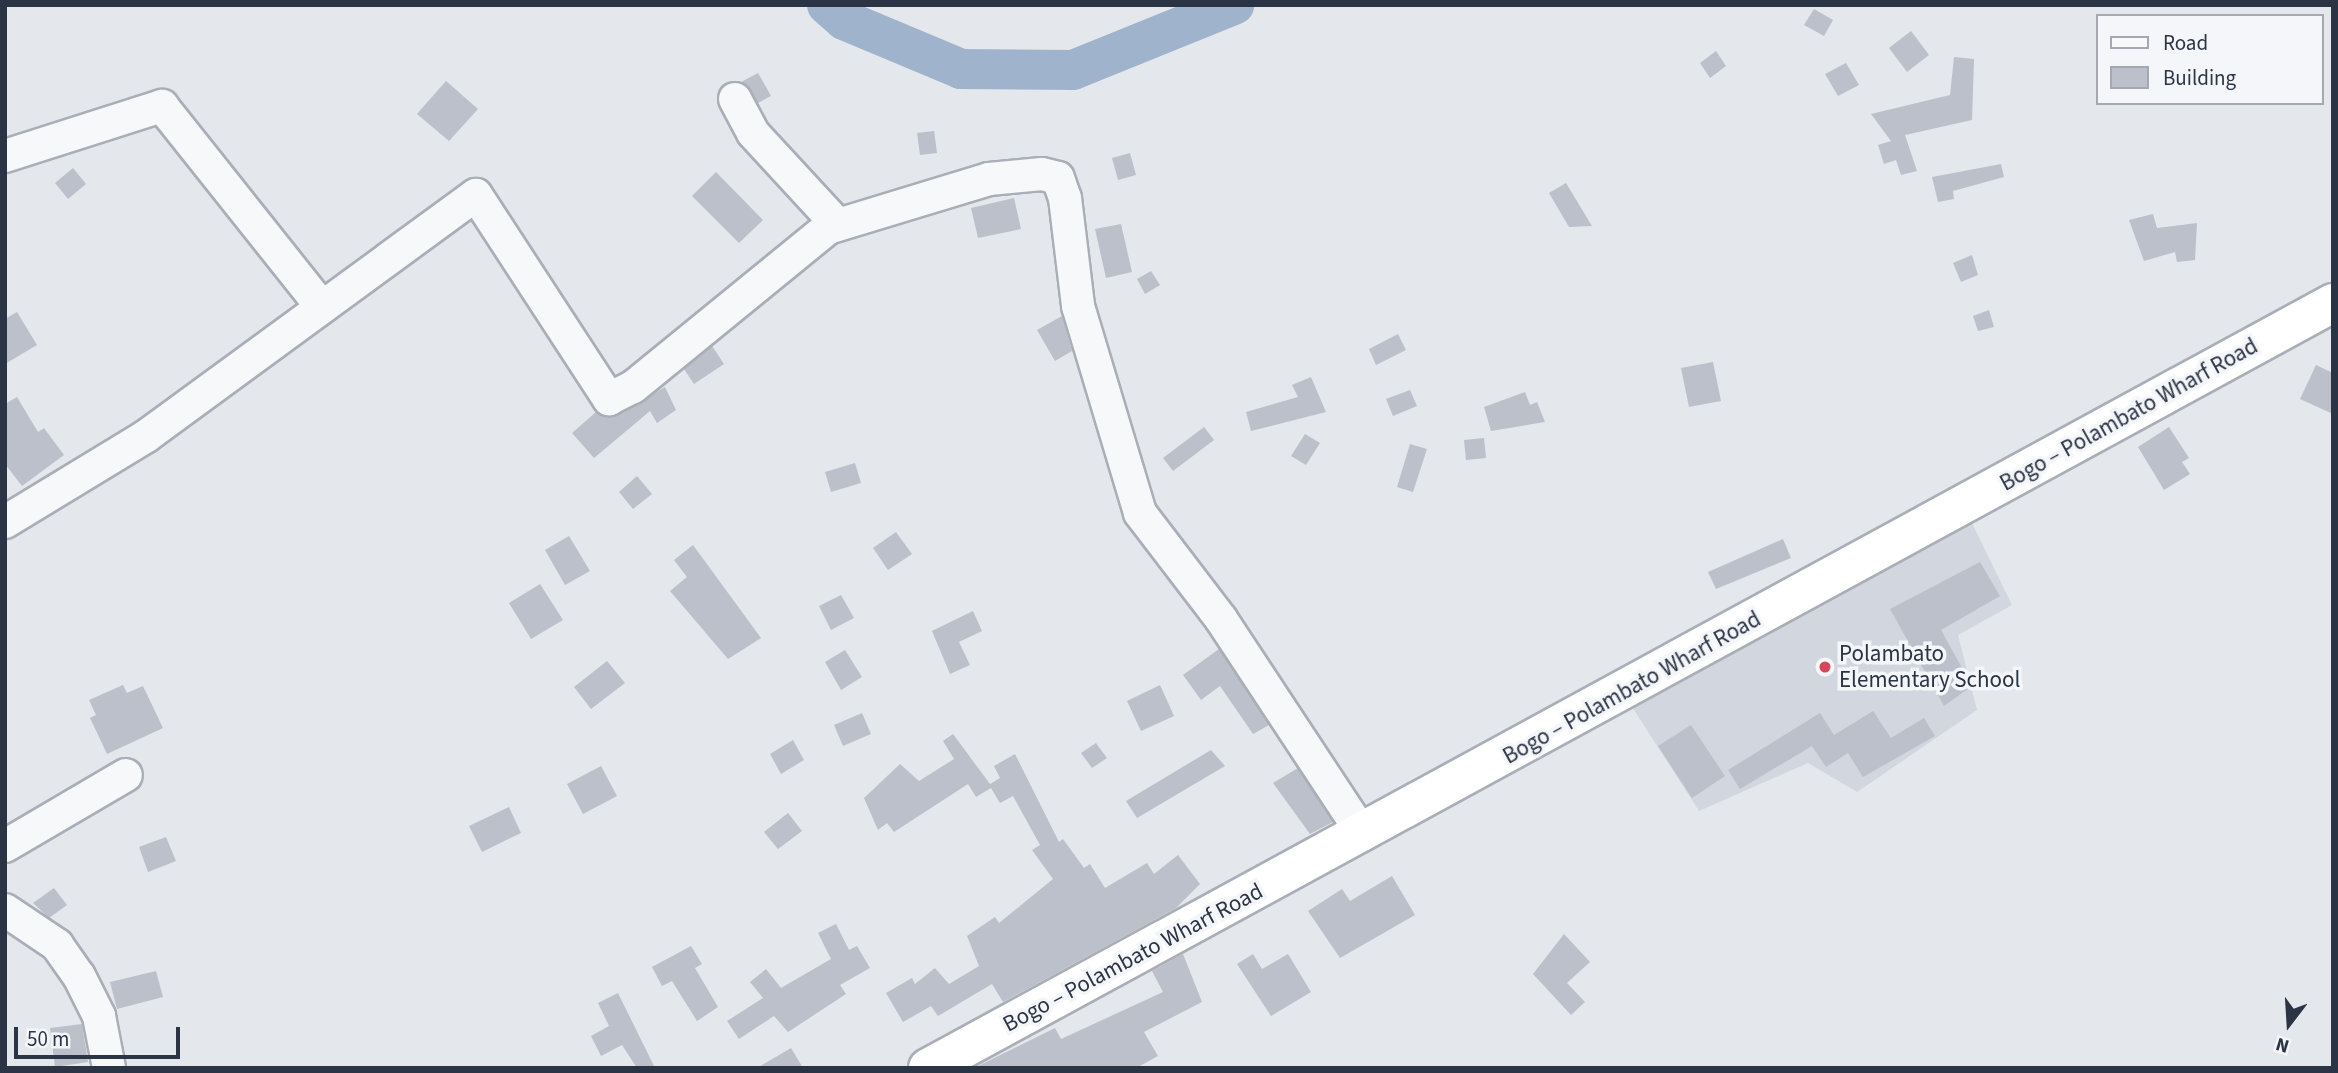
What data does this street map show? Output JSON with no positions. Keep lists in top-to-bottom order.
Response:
{
  "streets": {
    "highway": ["Bogo – Polambato Wharf Road"]
  },
  "places": ["Polambato Elementary School"],
  "legend": ["Road", "Building"],
  "scale_bar": "50 m",
  "north": "bottom"
}
